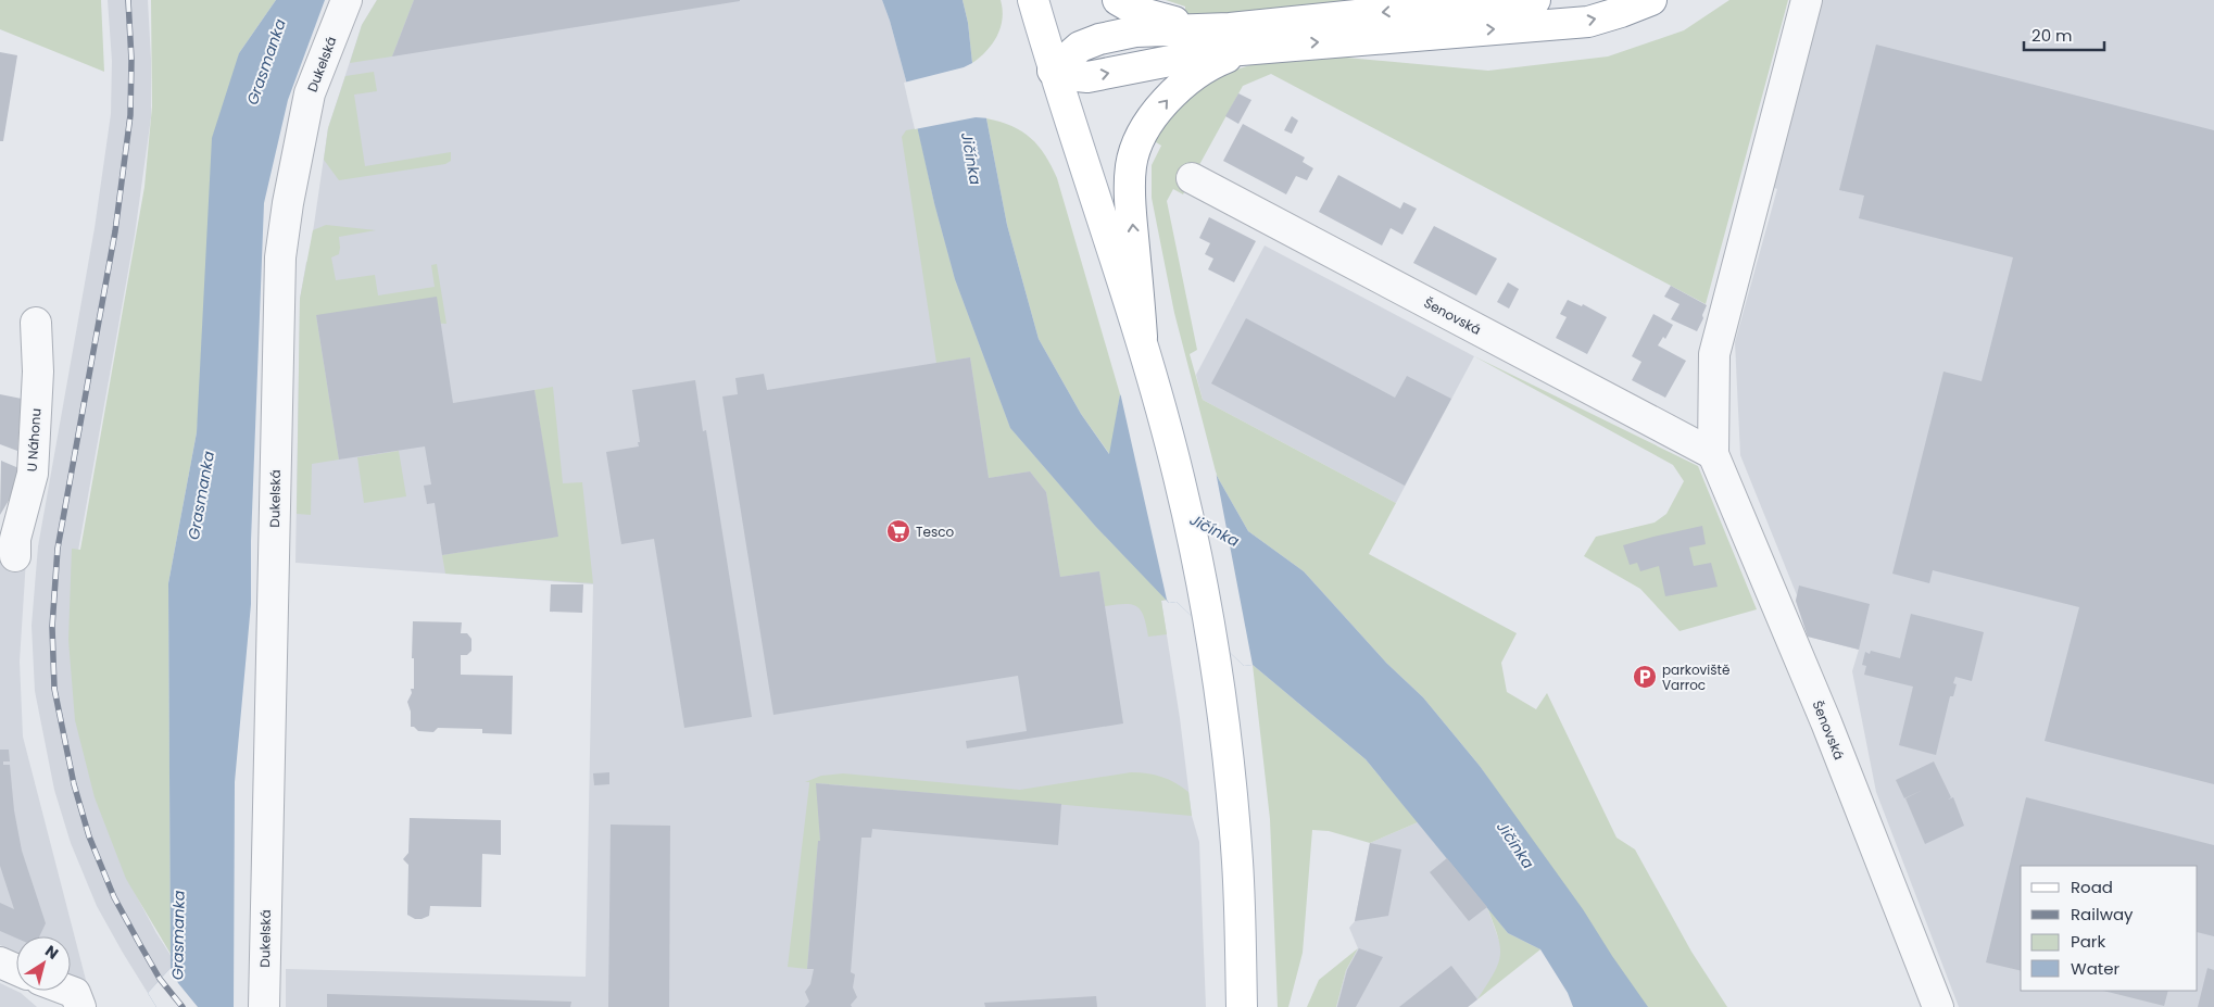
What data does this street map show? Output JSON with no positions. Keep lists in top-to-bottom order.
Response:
{
  "streets": {
    "street": ["Dukelská", "Šenovská", "U Náhonu"]
  },
  "water": ["Grasmanka", "Jičínka"],
  "places": {
    "supermarket": ["Tesco"],
    "parking": ["parkoviště Varroc"]
  },
  "legend": [
    "Road",
    "Railway",
    "Park",
    "Water"
  ],
  "scale_bar": "20 m",
  "north": "top right"
}
